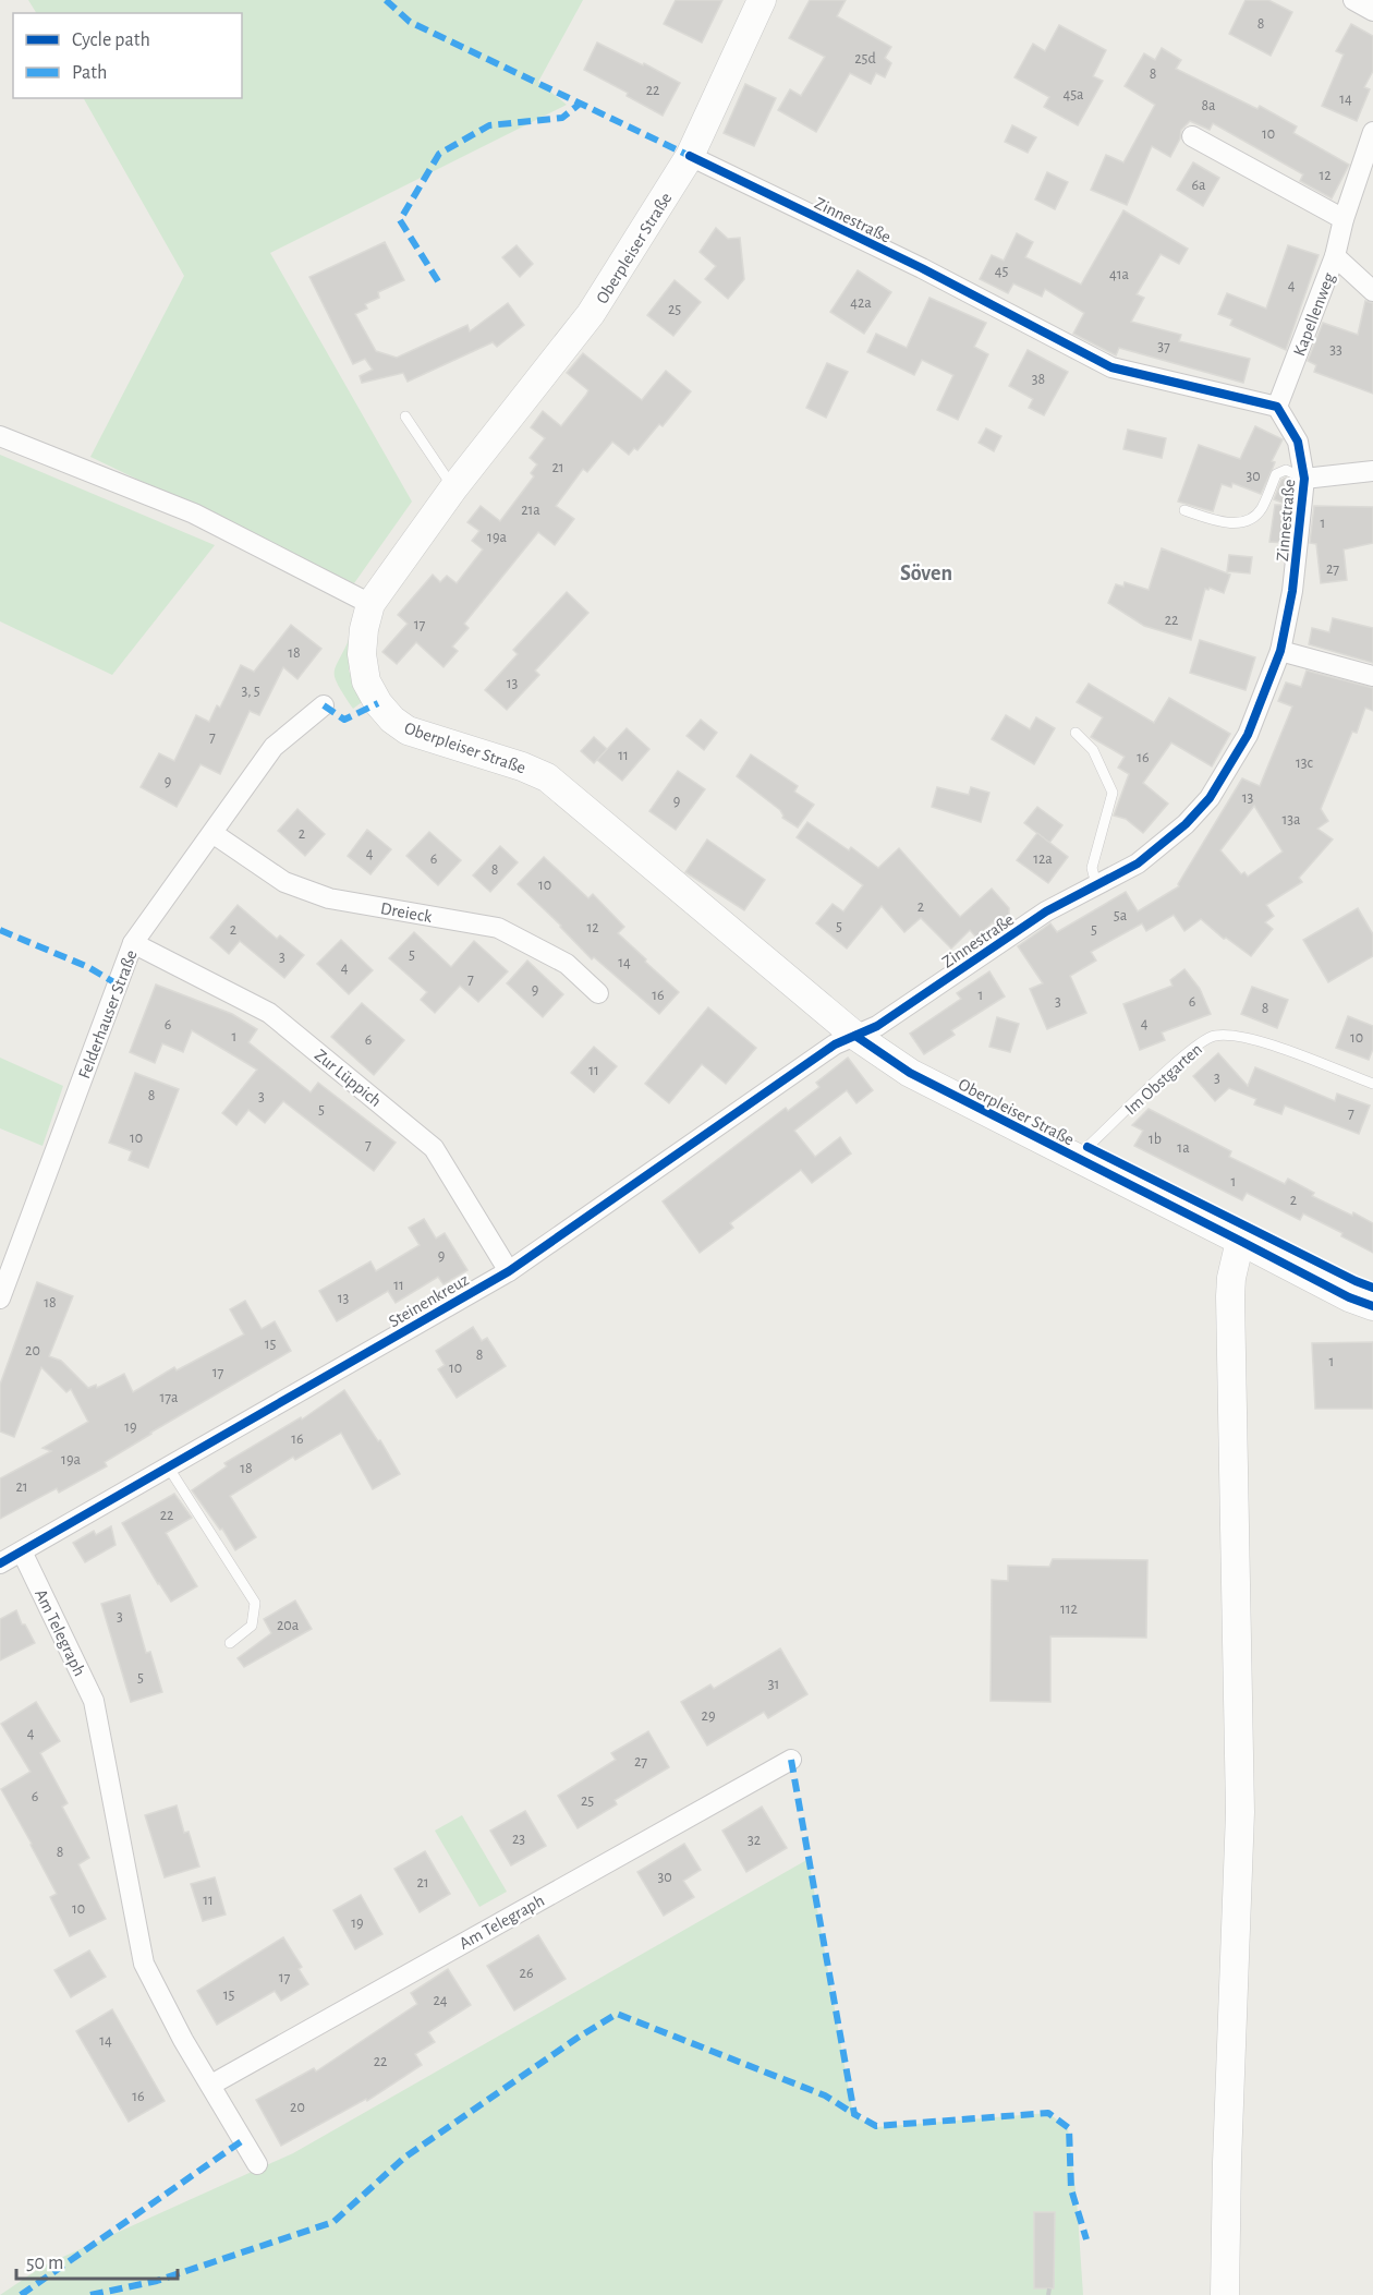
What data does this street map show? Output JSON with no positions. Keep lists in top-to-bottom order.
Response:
{
  "streets": {
    "main road": ["Oberpleiser Straße"],
    "street": [
      "Zinnestraße",
      "Kapellenweg",
      "Dreieck",
      "Felderhauser Straße",
      "Zur Lüppich",
      "Steinenkreuz",
      "Am Telegraph"
    ],
    "lane": ["Im Obstgarten"]
  },
  "crossings": [
    ["Zinnestraße", "Oberpleiser Straße"],
    ["Zinnestraße", "Kapellenweg"],
    ["Zinnestraße", "Steinenkreuz"],
    ["Oberpleiser Straße", "Im Obstgarten"],
    ["Oberpleiser Straße", "Steinenkreuz"],
    ["Dreieck", "Felderhauser Straße"],
    ["Felderhauser Straße", "Zur Lüppich"],
    ["Zur Lüppich", "Steinenkreuz"],
    ["Steinenkreuz", "Am Telegraph"]
  ],
  "districts": ["Söven"],
  "house_numbers": [
    "8",
    "25d",
    "8",
    "22",
    "45a",
    "14",
    "8a",
    "10",
    "12",
    "6a",
    "45",
    "41a",
    "4",
    "42a",
    "25",
    "37",
    "33",
    "38",
    "21",
    "30",
    "21a",
    "1",
    "19a",
    "27",
    "22",
    "17",
    "18",
    "13",
    "3, 5",
    "7",
    "11",
    "16",
    "13c",
    "9",
    "13",
    "9",
    "13a",
    "2",
    "4",
    "6",
    "12a",
    "8",
    "10",
    "2",
    "5a",
    "5",
    "12",
    "2",
    "5",
    "5",
    "3",
    "14",
    "4",
    "7",
    "9",
    "16",
    "1",
    "3",
    "6",
    "8",
    "4",
    "6",
    "1",
    "10",
    "6",
    "11",
    "3",
    "8",
    "3",
    "5",
    "7",
    "10",
    "1b",
    "7",
    "1a",
    "1",
    "2",
    "9",
    "11",
    "13",
    "18",
    "15",
    "20",
    "8",
    "1",
    "10",
    "17",
    "17a",
    "19",
    "16",
    "19a",
    "18",
    "21",
    "22",
    "112",
    "3",
    "20a",
    "5",
    "31",
    "29",
    "4",
    "27",
    "6",
    "25",
    "23",
    "32",
    "8",
    "30",
    "21",
    "11",
    "10",
    "19",
    "26",
    "17",
    "15",
    "24",
    "14",
    "22",
    "16",
    "20"
  ],
  "legend": ["Cycle path", "Path"],
  "scale_bar": "50 m"
}
